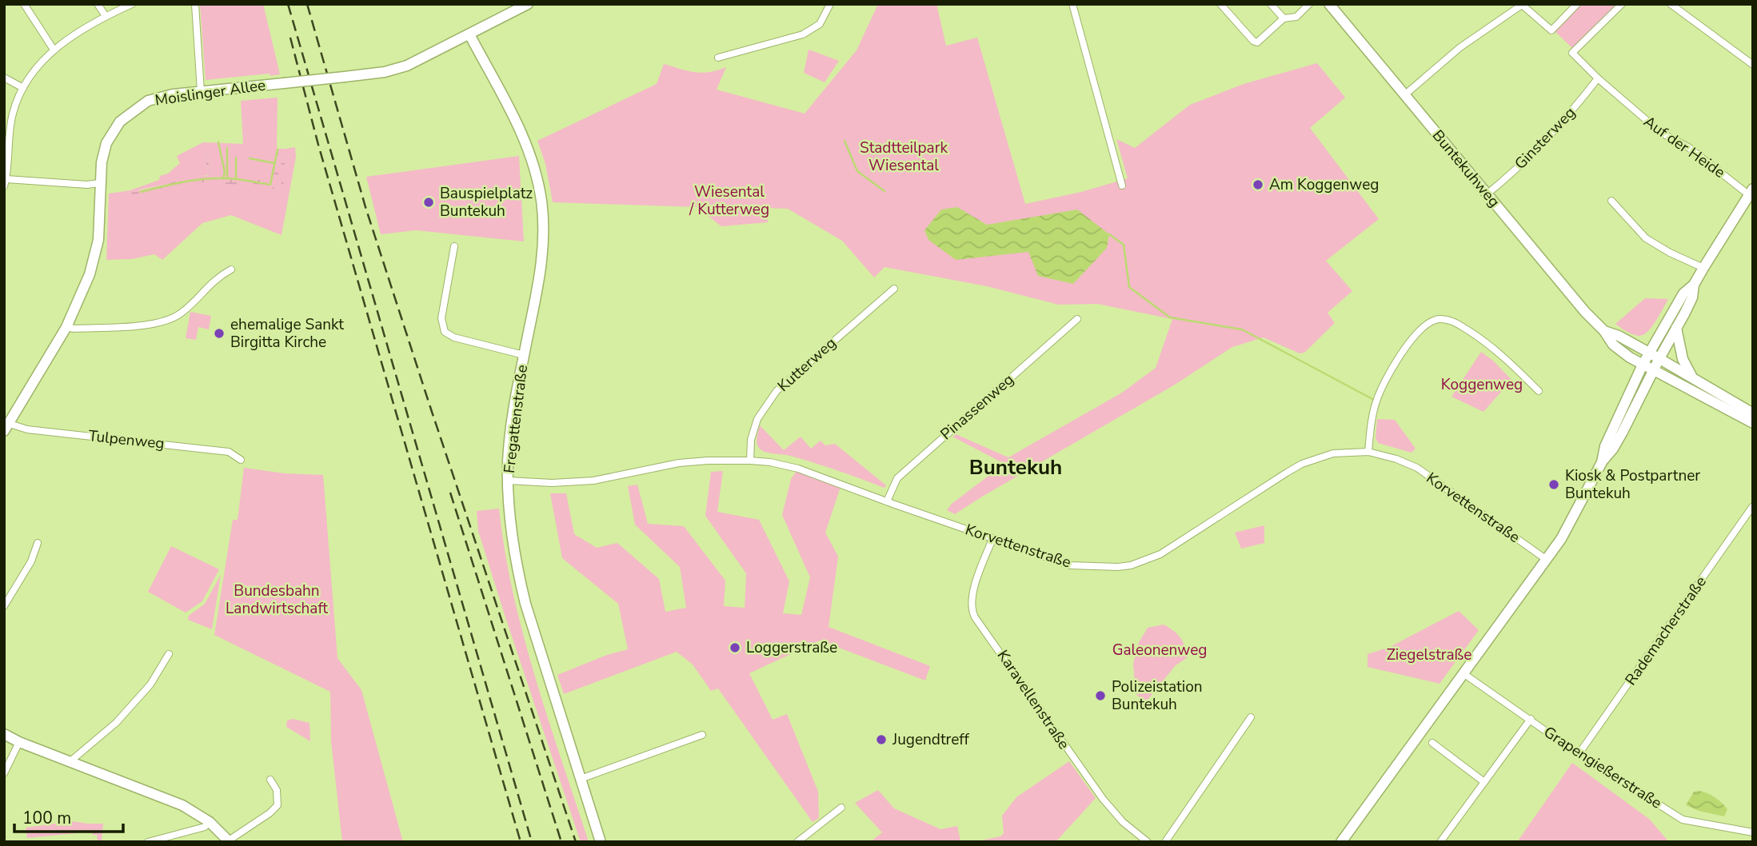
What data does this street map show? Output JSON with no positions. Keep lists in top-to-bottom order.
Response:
{
  "streets": {
    "main road": ["Moislinger Allee", "Buntekuhweg", "Fregattenstraße"],
    "street": [
      "Ginsterweg",
      "Auf der Heide",
      "Kutterweg",
      "Pinassenweg",
      "Tulpenweg",
      "Korvettenstraße",
      "Rademacherstraße",
      "Karavellenstraße",
      "Grapengießerstraße"
    ]
  },
  "crossings": [
    ["Moislinger Allee", "Fregattenstraße"],
    ["Moislinger Allee", "Tulpenweg"],
    ["Ginsterweg", "Auf der Heide"],
    ["Ginsterweg", "Buntekuhweg"],
    ["Kutterweg", "Korvettenstraße"],
    ["Pinassenweg", "Korvettenstraße"],
    ["Fregattenstraße", "Korvettenstraße"],
    ["Korvettenstraße", "Karavellenstraße"],
    ["Rademacherstraße", "Grapengießerstraße"]
  ],
  "districts": ["Buntekuh"],
  "parks": [
    "Stadtteilpark Wiesental",
    "Wiesental / Kutterweg",
    "Koggenweg",
    "Bundesbahn Landwirtschaft",
    "Galeonenweg",
    "Ziegelstraße"
  ],
  "places": [
    "Am Koggenweg",
    "Bauspielplatz Buntekuh",
    "ehemalige Sankt Birgitta Kirche",
    "Kiosk & Postpartner Buntekuh",
    "Loggerstraße",
    "Polizeistation Buntekuh",
    "Jugendtreff"
  ],
  "scale_bar": "100 m"
}
